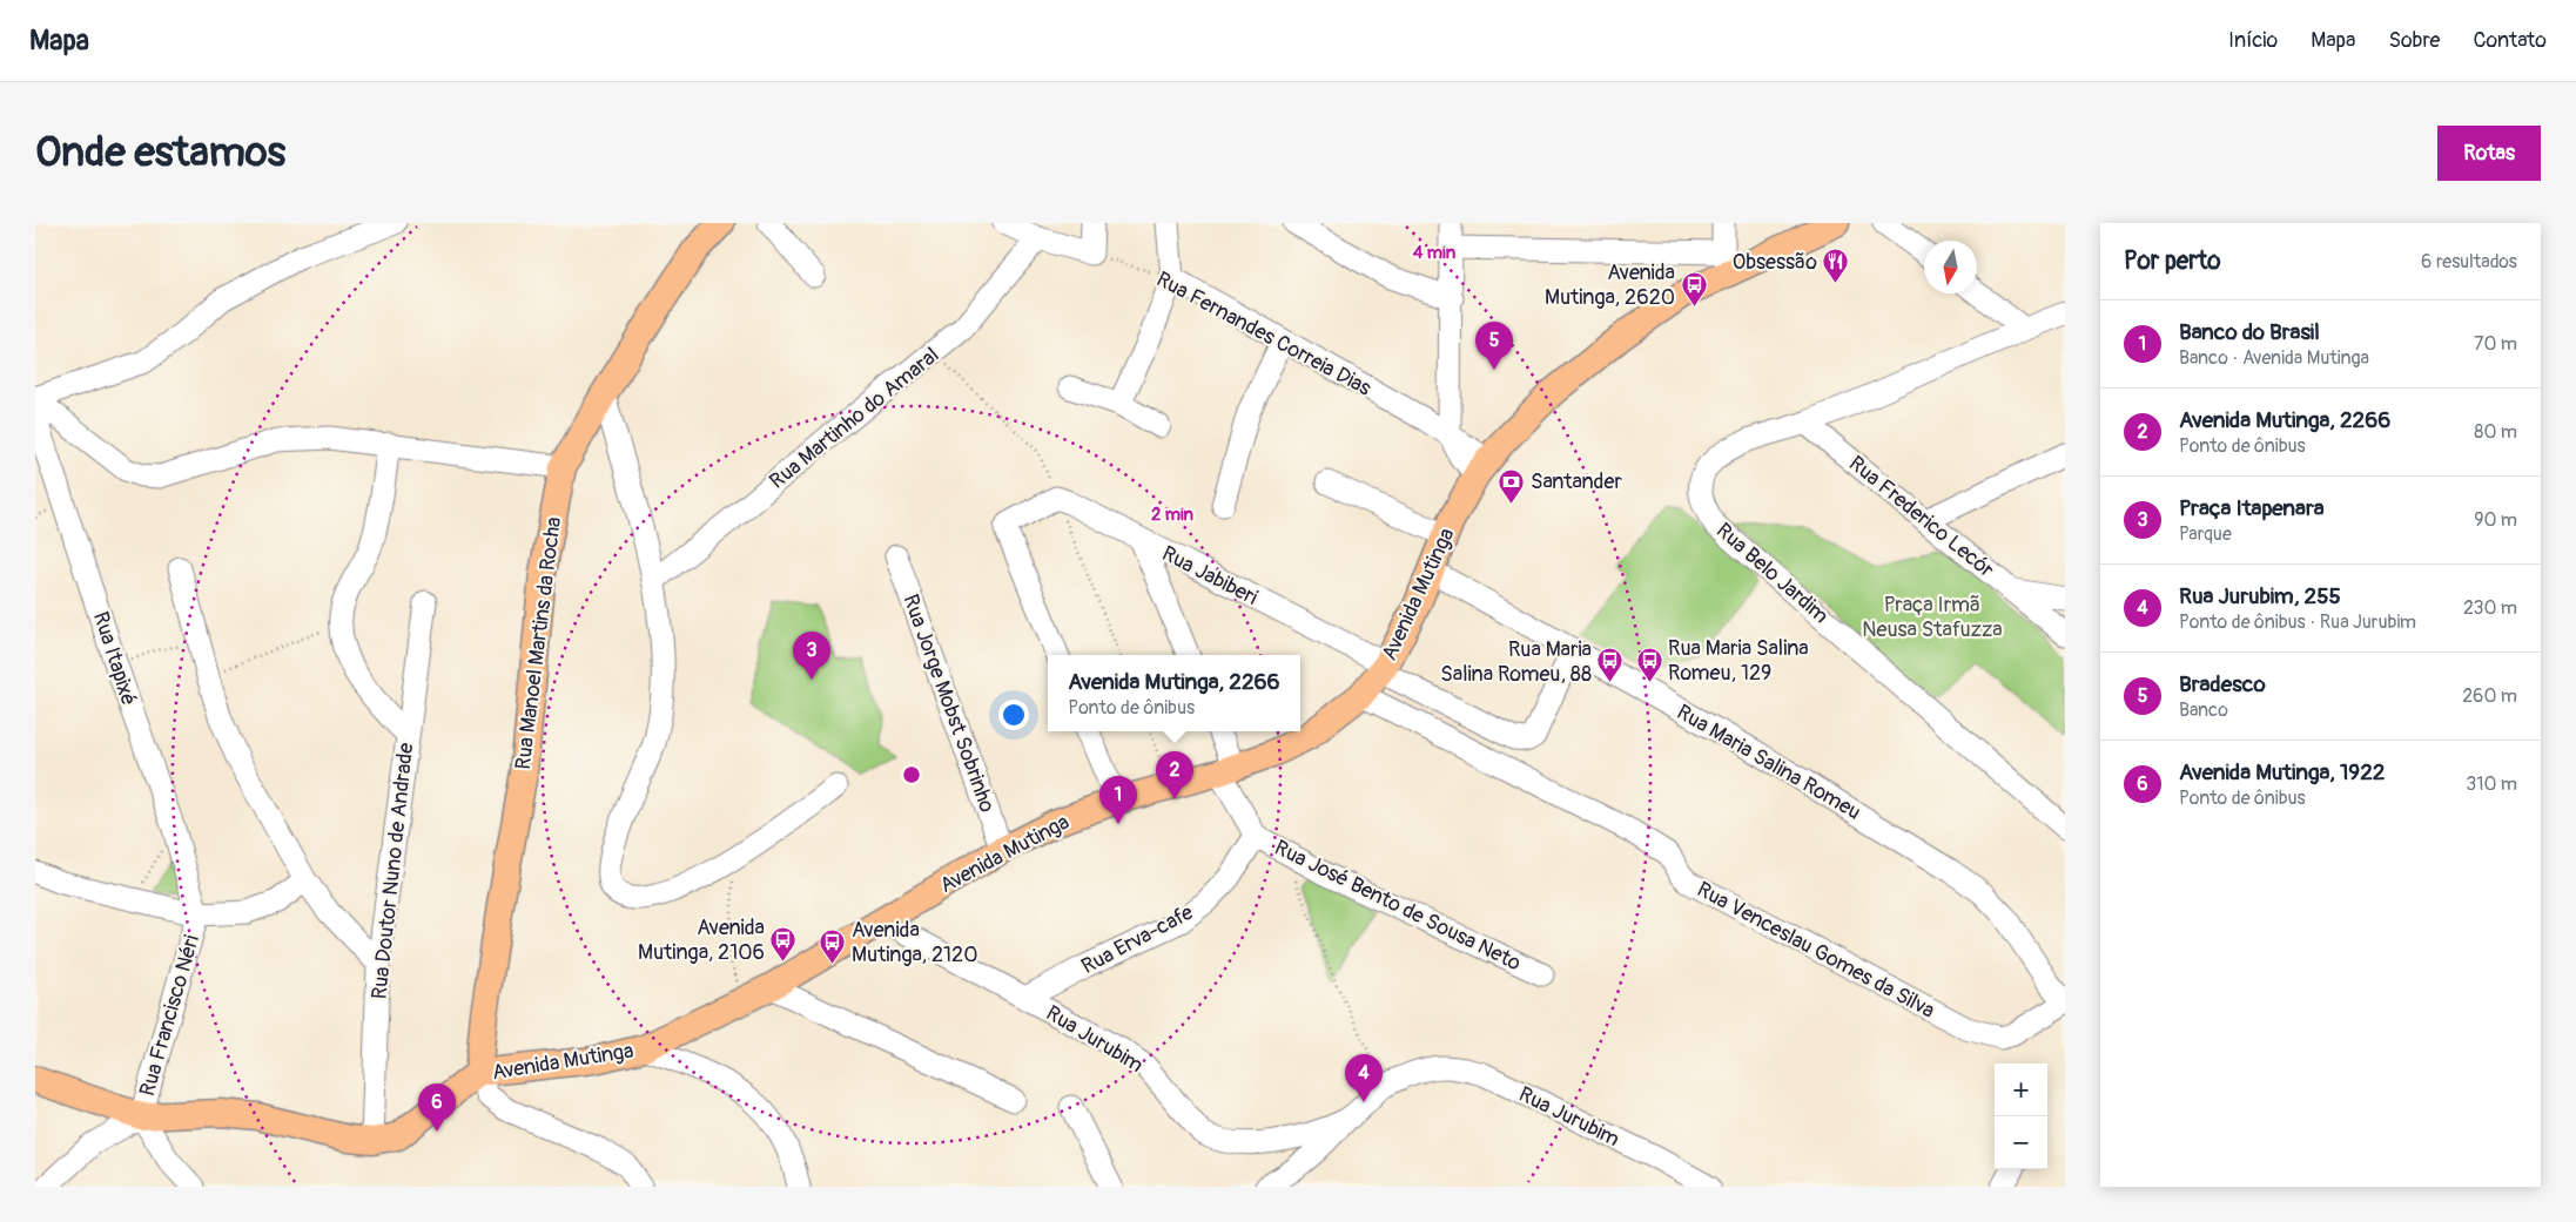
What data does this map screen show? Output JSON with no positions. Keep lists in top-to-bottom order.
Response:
{
  "streets": {
    "main road": ["Avenida Mutinga", "Rua Manoel Martins da Rocha"],
    "street": [
      "Rua Fernandes Correia Dias",
      "Rua Martinho do Amaral",
      "Rua Frederico Lecór",
      "Rua Belo Jardim",
      "Rua Jabiberi",
      "Rua Itapixé",
      "Rua Jorge Mobst Sobrinho",
      "Rua Maria Salina Romeu",
      "Rua Doutor Nuno de Andrade",
      "Rua José Bento de Sousa Neto",
      "Rua Erva-cafe",
      "Rua Venceslau Gomes da Silva",
      "Rua Francisco Néri",
      "Rua Jurubim"
    ]
  },
  "crossings": [
    ["Rua Frederico Lecór", "Rua Belo Jardim"],
    ["Rua Jabiberi", "Avenida Mutinga"],
    ["Rua Jabiberi", "Rua Maria Salina Romeu"],
    ["Avenida Mutinga", "Rua Manoel Martins da Rocha"],
    ["Avenida Mutinga", "Rua Jorge Mobst Sobrinho"],
    ["Avenida Mutinga", "Rua Maria Salina Romeu"],
    ["Avenida Mutinga", "Rua Doutor Nuno de Andrade"],
    ["Avenida Mutinga", "Rua José Bento de Sousa Neto"],
    ["Avenida Mutinga", "Rua Venceslau Gomes da Silva"],
    ["Avenida Mutinga", "Rua Francisco Néri"],
    ["Avenida Mutinga", "Rua Jurubim"],
    ["Rua Itapixé", "Rua Francisco Néri"],
    ["Rua Maria Salina Romeu", "Rua Venceslau Gomes da Silva"],
    ["Rua José Bento de Sousa Neto", "Rua Erva-cafe"],
    ["Rua Erva-cafe", "Rua Jurubim"]
  ],
  "parks": ["Praça Irmã Neusa Stafuzza"],
  "places": {
    "restaurant": ["Obsessão"],
    "bus stop": [
      "Avenida Mutinga, 2620",
      "Rua Maria Salina Romeu, 129",
      "Rua Maria Salina Romeu, 88",
      "Avenida Mutinga, 2106",
      "Avenida Mutinga, 2120"
    ],
    "bank": ["Santander"]
  },
  "north": "bottom",
  "page": {
    "header": "Mapa",
    "nav": [
      "Início",
      "Mapa",
      "Sobre",
      "Contato"
    ],
    "buttons": "Rotas",
    "title": "Onde estamos",
    "heading": ["Por perto", "6 resultados"],
    "list": [
      {
        "mark": "1",
        "name": "Banco do Brasil",
        "note": "Banco · Avenida Mutinga",
        "value": "70 m"
      },
      {
        "mark": "2",
        "name": "Avenida Mutinga, 2266",
        "note": "Ponto de ônibus",
        "value": "80 m"
      },
      {
        "mark": "3",
        "name": "Praça Itapenara",
        "note": "Parque",
        "value": "90 m"
      },
      {
        "mark": "4",
        "name": "Rua Jurubim, 255",
        "note": "Ponto de ônibus · Rua Jurubim",
        "value": "230 m"
      },
      {
        "mark": "5",
        "name": "Bradesco",
        "note": "Banco",
        "value": "260 m"
      },
      {
        "mark": "6",
        "name": "Avenida Mutinga, 1922",
        "note": "Ponto de ônibus",
        "value": "310 m"
      }
    ],
    "pins": [
      "5",
      "3",
      "2",
      "1",
      "4",
      "6"
    ],
    "popup": ["Avenida Mutinga, 2266", "Ponto de ônibus"],
    "map_buttons": ["+", "−"]
  },
  "rings": ["4 min", "2 min"]
}
